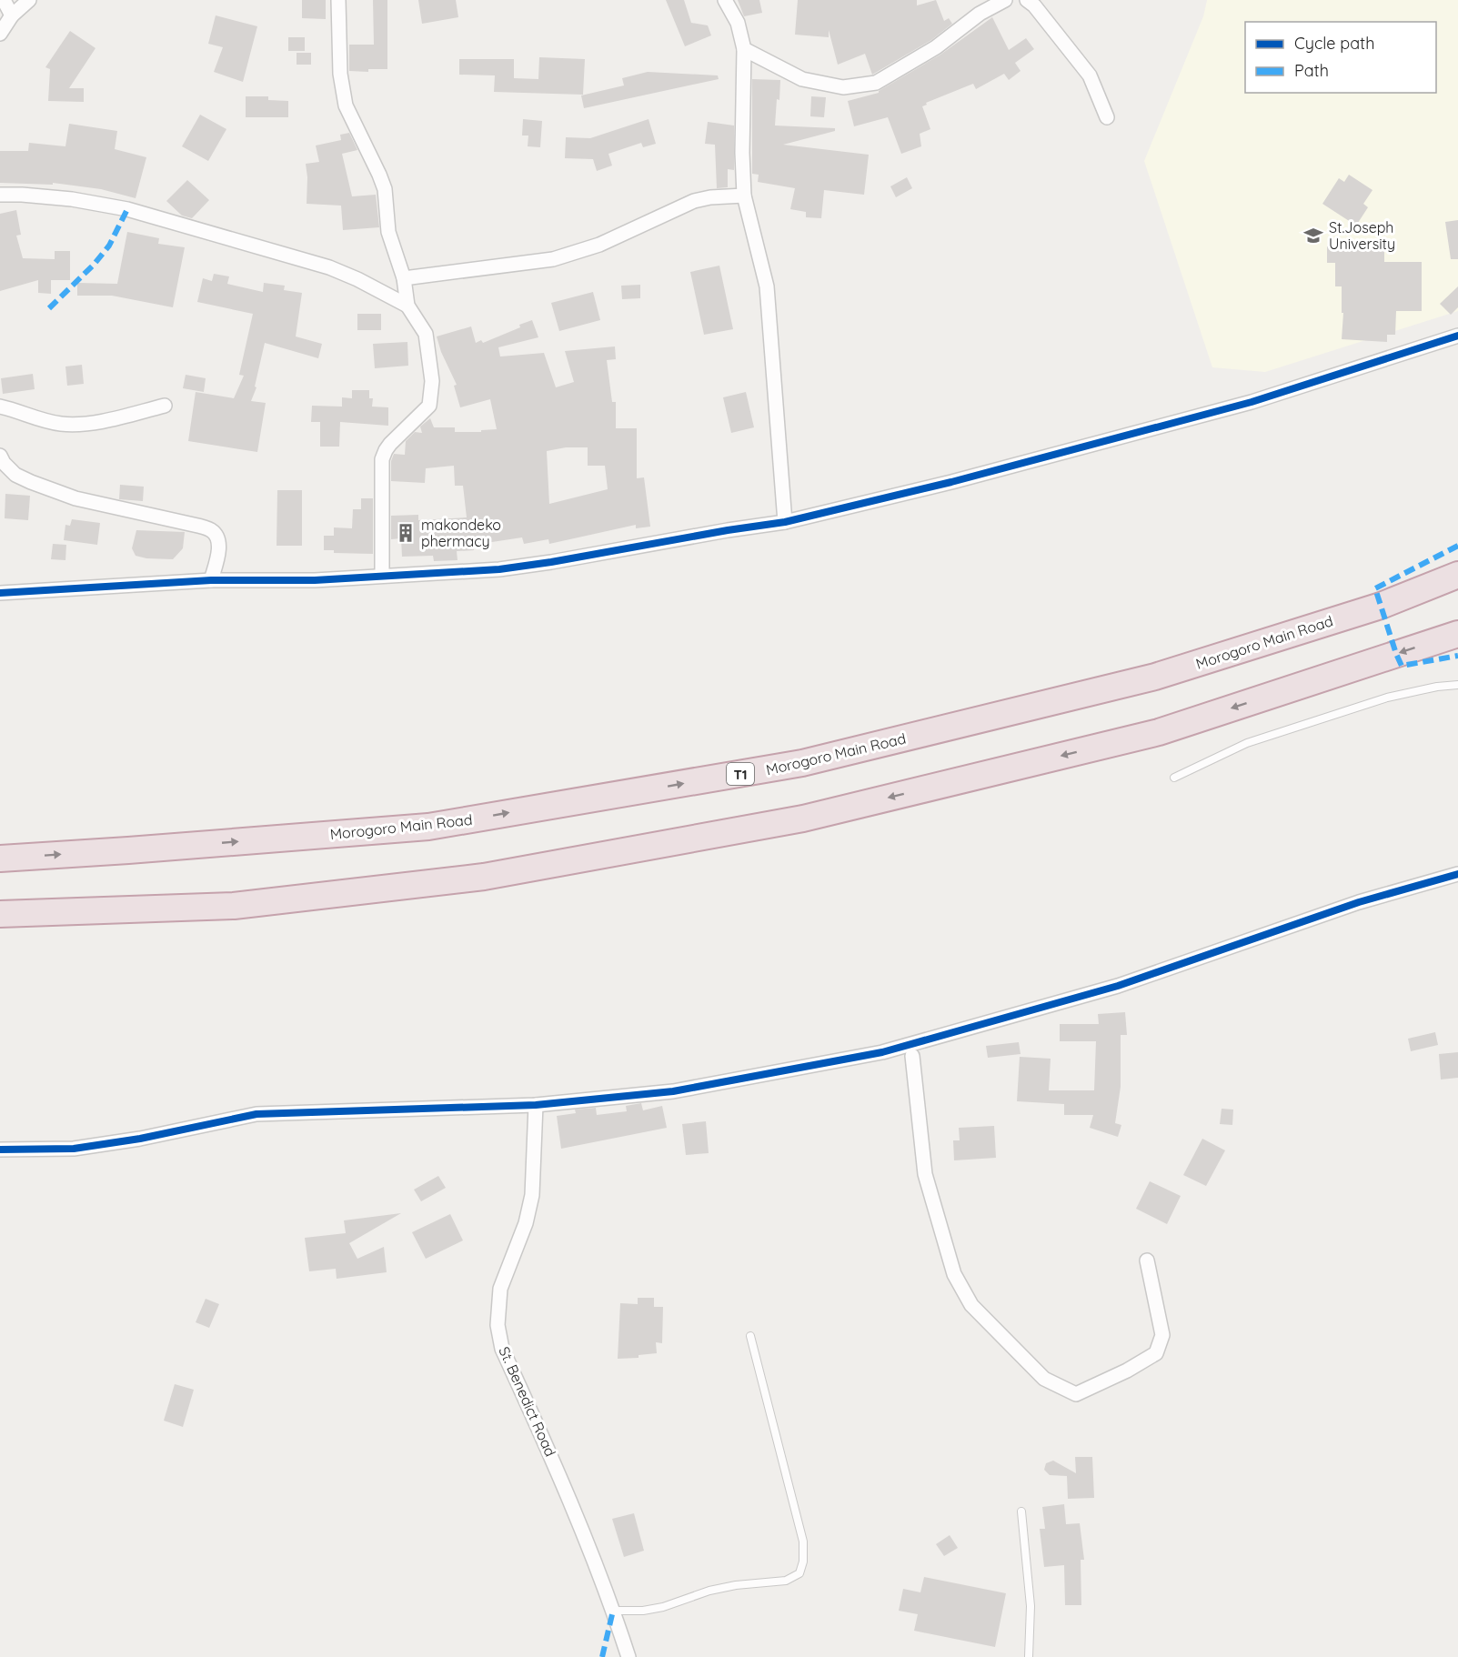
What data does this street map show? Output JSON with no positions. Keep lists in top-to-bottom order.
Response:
{
  "streets": {
    "highway": ["Morogoro Main Road", "T1"],
    "street": ["St. Benedict Road"]
  },
  "places": {
    "school or university": ["St.Joseph University"],
    "building": ["makondeko phermacy"]
  },
  "legend": ["Cycle path", "Path"]
}
